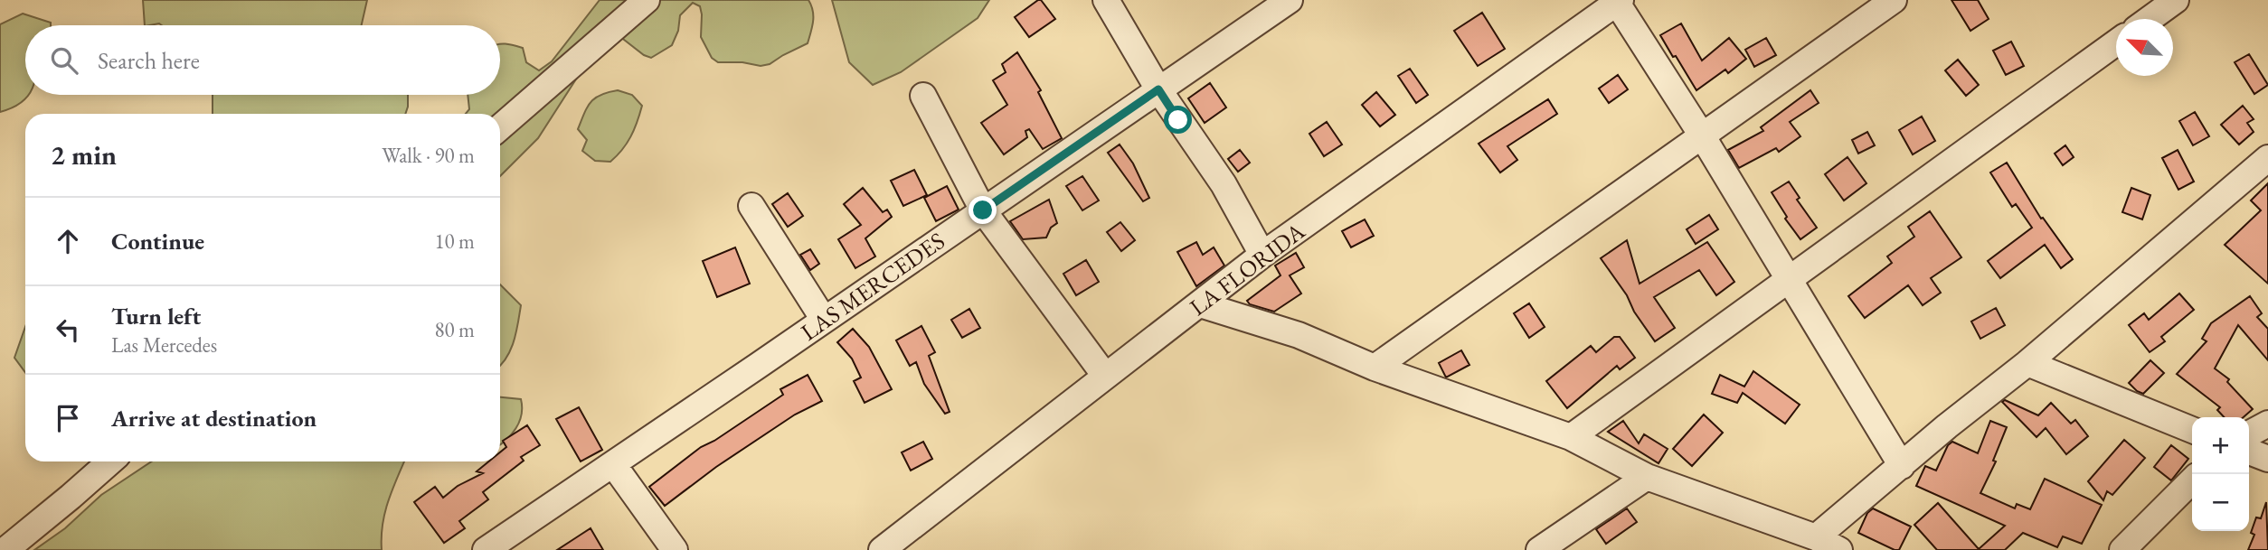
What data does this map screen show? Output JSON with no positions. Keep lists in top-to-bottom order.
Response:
{
  "streets": {
    "street": ["LA FLORIDA", "LAS MERCEDES"]
  },
  "north": "top left",
  "page": {
    "search": "Search here",
    "heading": ["2 min", "Walk · 90 m"],
    "list": [
      ["Continue", "10 m"],
      ["Turn left", "Las Mercedes", "80 m"],
      "Arrive at destination"
    ],
    "map_buttons": ["+", "−"]
  }
}
